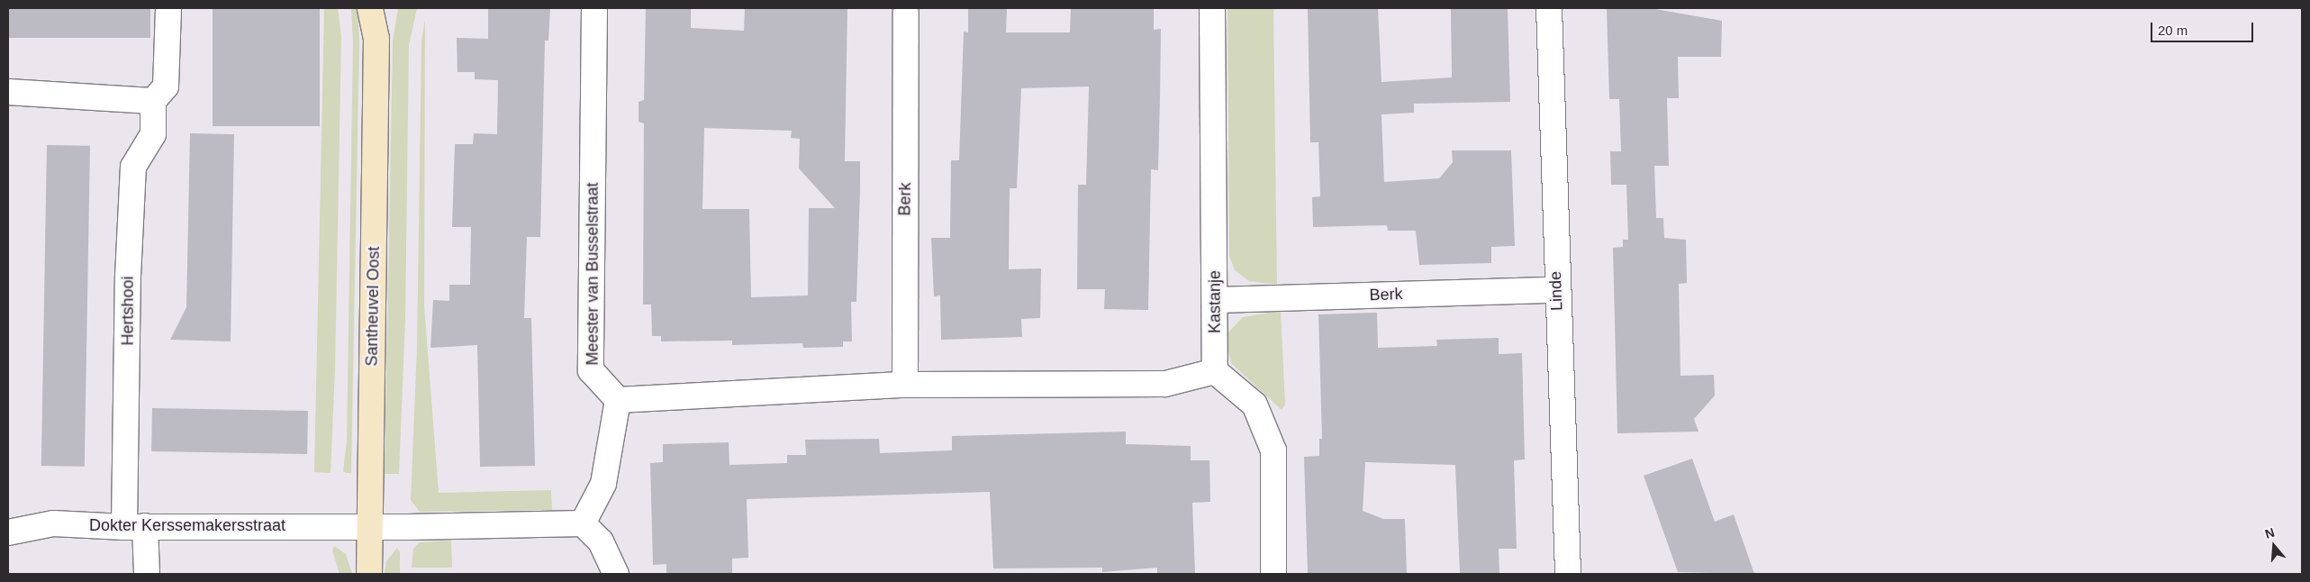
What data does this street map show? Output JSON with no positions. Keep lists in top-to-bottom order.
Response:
{
  "streets": {
    "street": [
      "Berk",
      "Meester van Busselstraat",
      "Linde",
      "Kastanje",
      "Santheuvel Oost",
      "Hertshooi",
      "Dokter Kerssemakersstraat"
    ]
  },
  "crossings": [
    ["Berk", "Linde"],
    ["Berk", "Kastanje"],
    ["Santheuvel Oost", "Dokter Kerssemakersstraat"],
    ["Hertshooi", "Dokter Kerssemakersstraat"]
  ],
  "scale_bar": "20 m",
  "north": "top"
}
